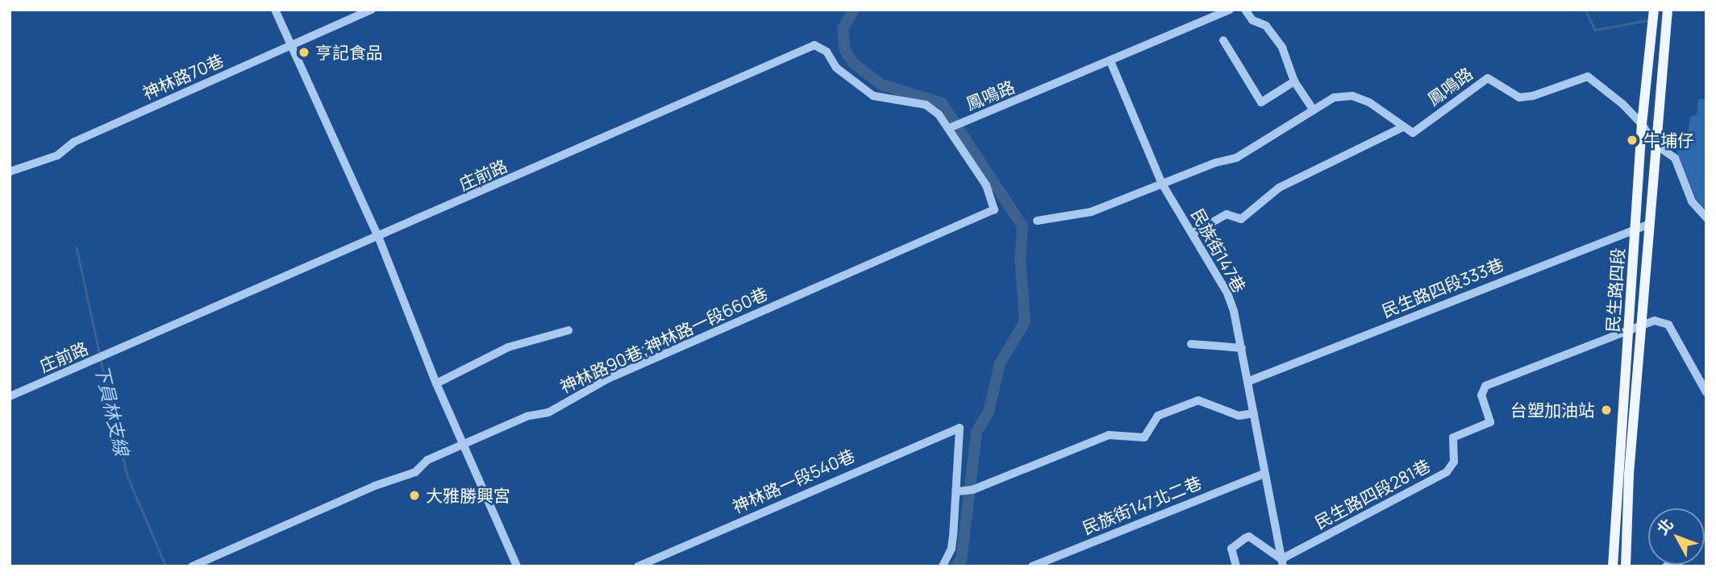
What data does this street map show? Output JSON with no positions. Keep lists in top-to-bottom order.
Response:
{
  "streets": {
    "main road": ["民生路四段"],
    "street": [
      "神林路70巷",
      "鳳鳴路",
      "庄前路",
      "民族街147巷",
      "民生路四段333巷",
      "神林路90巷;神林路一段660巷",
      "神林路一段540巷",
      "民生路四段281巷",
      "民族街147北二巷"
    ]
  },
  "crossings": [
    ["鳳鳴路", "庄前路"],
    ["鳳鳴路", "民族街147巷"],
    ["鳳鳴路", "民生路四段"],
    ["鳳鳴路", "神林路90巷;神林路一段660巷"],
    ["庄前路", "神林路90巷;神林路一段660巷"],
    ["民族街147巷", "民生路四段333巷"],
    ["民族街147巷", "民生路四段281巷"],
    ["民族街147巷", "民族街147北二巷"],
    ["民生路四段333巷", "民生路四段"],
    ["民生路四段", "民生路四段281巷"]
  ],
  "water": ["下員林支線"],
  "places": [
    "亨記食品",
    "牛埔仔",
    "台塑加油站",
    "大雅勝興宮"
  ],
  "north": "top left"
}
